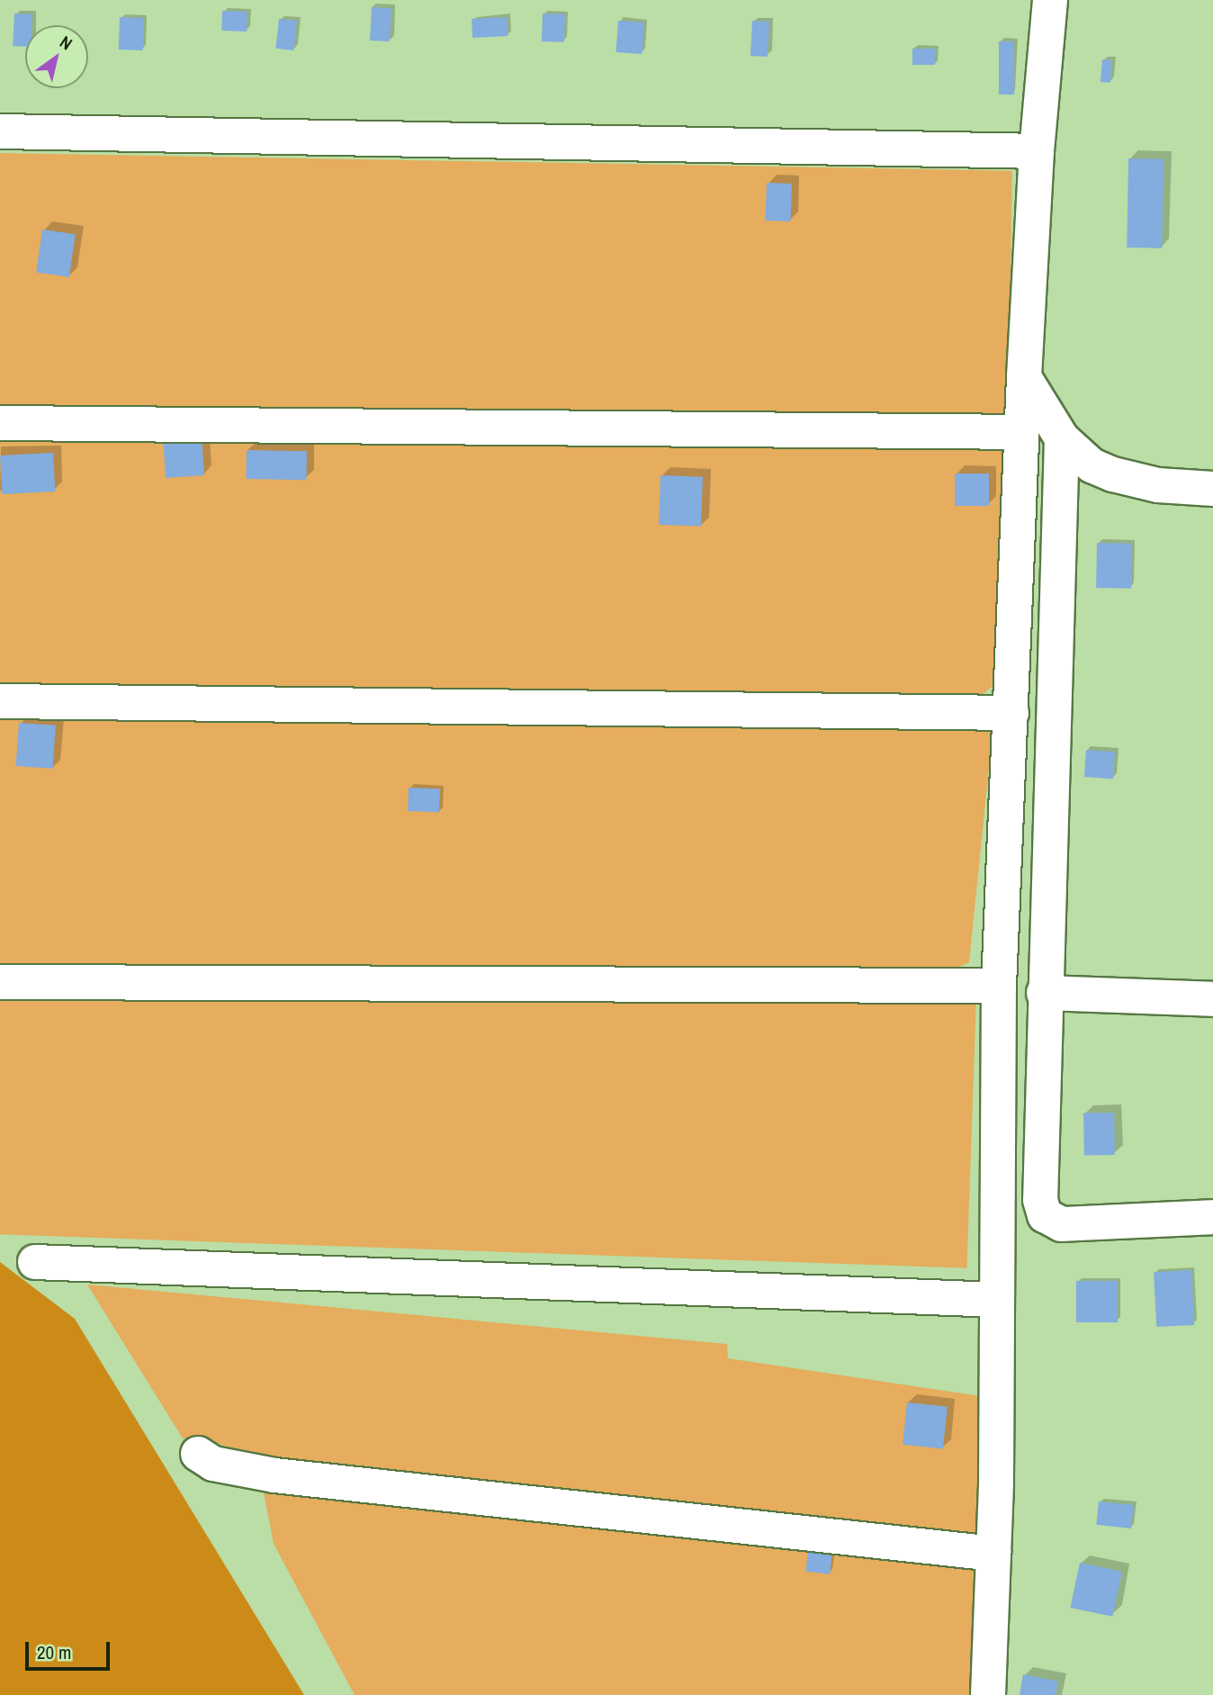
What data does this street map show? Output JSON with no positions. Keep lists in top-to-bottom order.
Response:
{
  "scale_bar": "20 m",
  "north": "top right"
}
